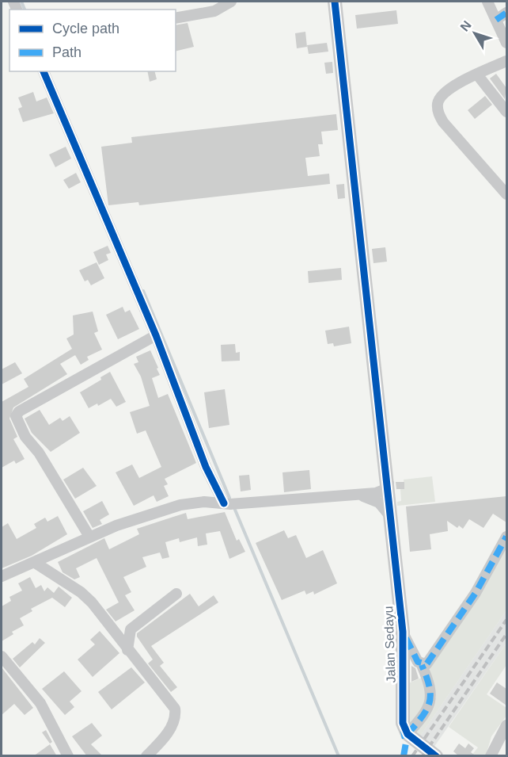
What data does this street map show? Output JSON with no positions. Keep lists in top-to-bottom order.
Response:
{
  "streets": {
    "street": ["Jalan Sedayu"]
  },
  "legend": ["Cycle path", "Path"],
  "north": "top left"
}
